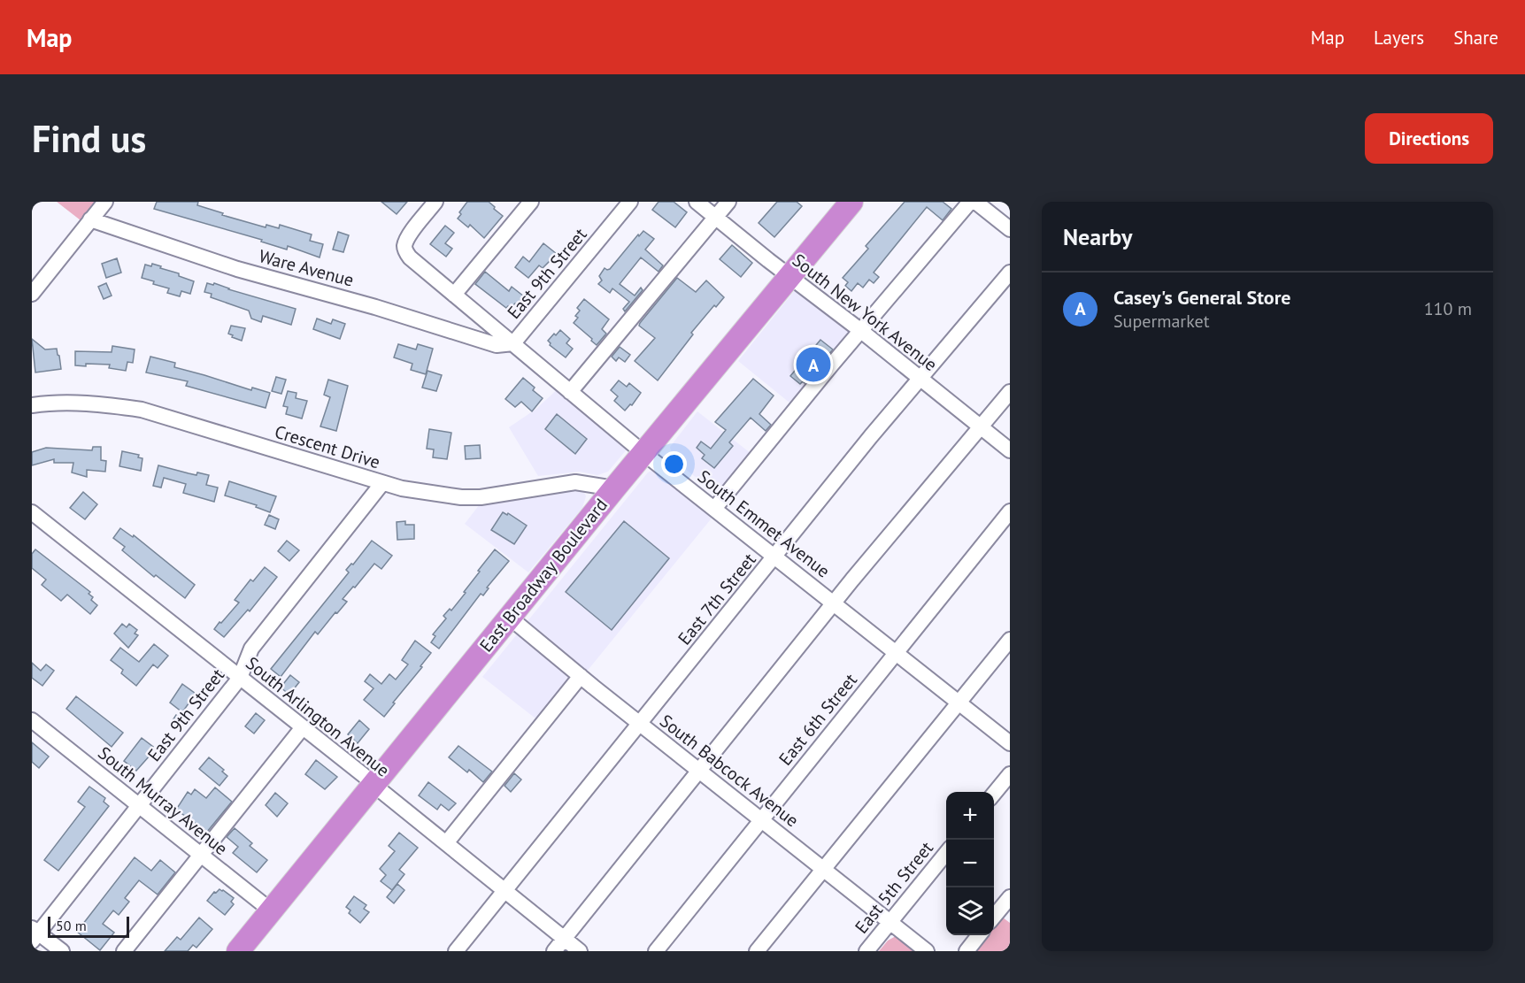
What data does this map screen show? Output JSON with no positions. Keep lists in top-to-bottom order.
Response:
{
  "streets": {
    "highway": ["East Broadway Boulevard"],
    "street": [
      "Ware Avenue",
      "East 9th Street",
      "South New York Avenue",
      "Crescent Drive",
      "South Emmet Avenue",
      "East 7th Street",
      "South Arlington Avenue",
      "East 6th Street",
      "South Babcock Avenue",
      "South Murray Avenue",
      "East 5th Street"
    ]
  },
  "crossings": [
    ["Ware Avenue", "East 9th Street"],
    ["Ware Avenue", "South Emmet Avenue"],
    ["East 9th Street", "Crescent Drive"],
    ["East 9th Street", "South Emmet Avenue"],
    ["East 9th Street", "South Arlington Avenue"],
    ["East 9th Street", "South Murray Avenue"],
    ["South New York Avenue", "East Broadway Boulevard"],
    ["South New York Avenue", "East 7th Street"],
    ["Crescent Drive", "East Broadway Boulevard"],
    ["South Emmet Avenue", "East Broadway Boulevard"],
    ["South Emmet Avenue", "East 7th Street"],
    ["South Emmet Avenue", "East 6th Street"],
    ["East Broadway Boulevard", "South Arlington Avenue"],
    ["East Broadway Boulevard", "South Babcock Avenue"],
    ["East Broadway Boulevard", "South Murray Avenue"],
    ["East 7th Street", "South Arlington Avenue"],
    ["East 7th Street", "South Babcock Avenue"],
    ["East 6th Street", "South Babcock Avenue"],
    ["South Babcock Avenue", "East 5th Street"]
  ],
  "scale_bar": "50 m",
  "page": {
    "header": "Map",
    "nav": ["Map", "Layers", "Share"],
    "buttons": "Directions",
    "title": "Find us",
    "heading": "Nearby",
    "list": [
      {
        "mark": "A",
        "name": "Casey's General Store",
        "note": "Supermarket",
        "value": "110 m"
      }
    ],
    "pins": "A",
    "map_buttons": ["+", "−"],
    "scale": "50 m"
  }
}
